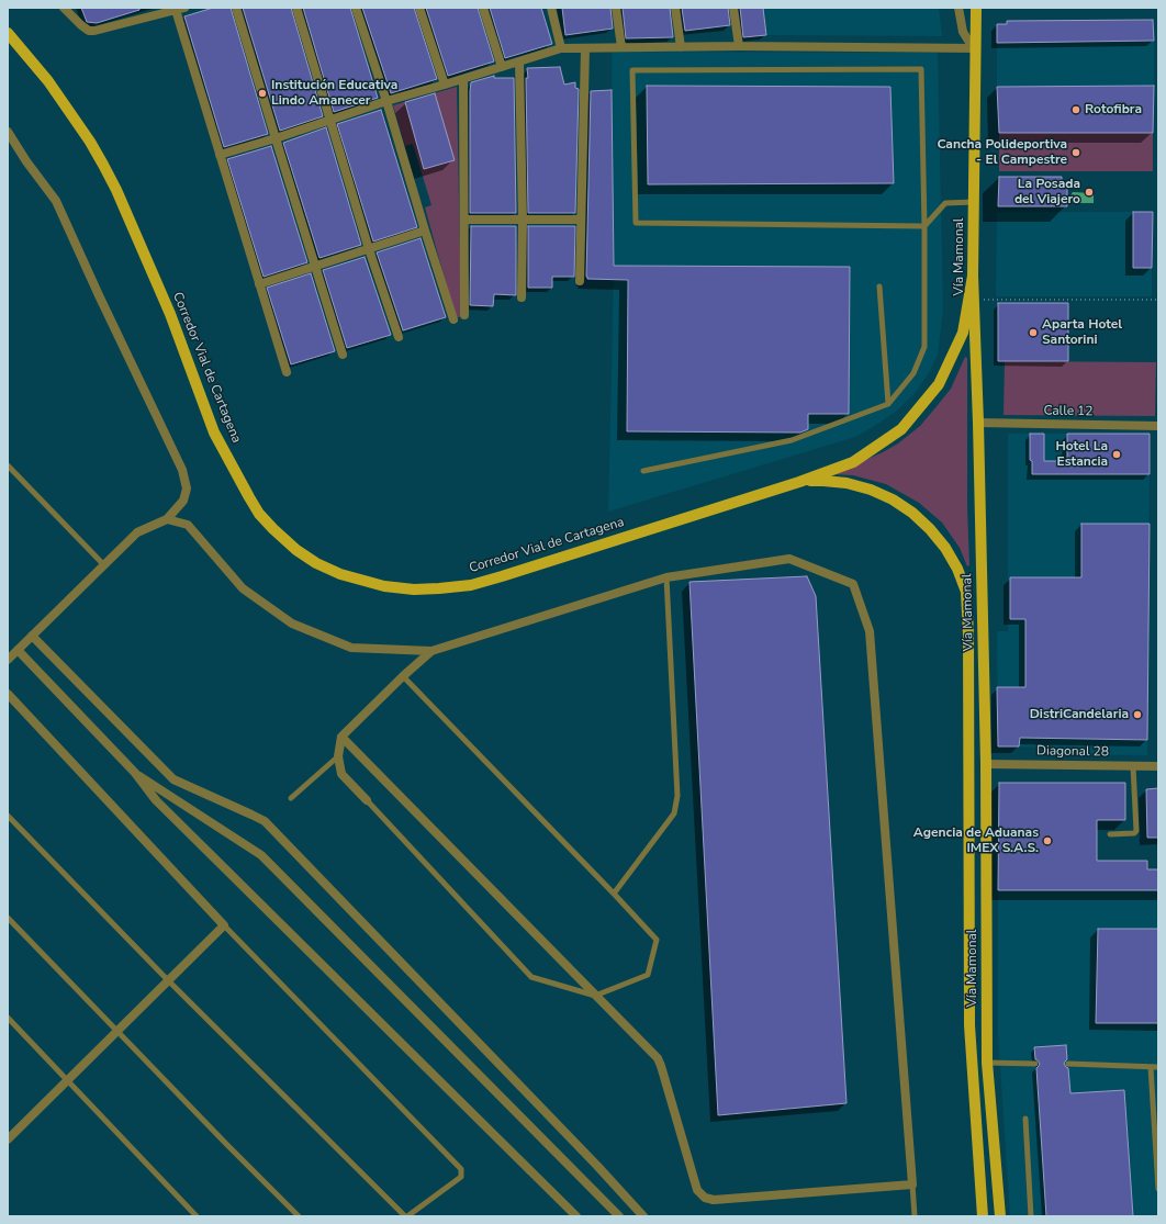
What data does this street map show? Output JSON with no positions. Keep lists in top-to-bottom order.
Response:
{
  "streets": {
    "main road": ["Vía Mamonal", "Corredor Vial de Cartagena"],
    "street": ["Calle 12", "Diagonal 28"]
  },
  "crossings": [
    ["Vía Mamonal", "Corredor Vial de Cartagena"],
    ["Vía Mamonal", "Calle 12"],
    ["Vía Mamonal", "Diagonal 28"]
  ],
  "places": [
    "Institución Educativa Lindo Amanecer",
    "Rotofibra",
    "Cancha Polideportiva - El Campestre",
    "La Posada del Viajero",
    "Aparta Hotel Santorini",
    "Hotel La Estancia",
    "DistriCandelaria",
    "Agencia de Aduanas IMEX S.A.S."
  ]
}
